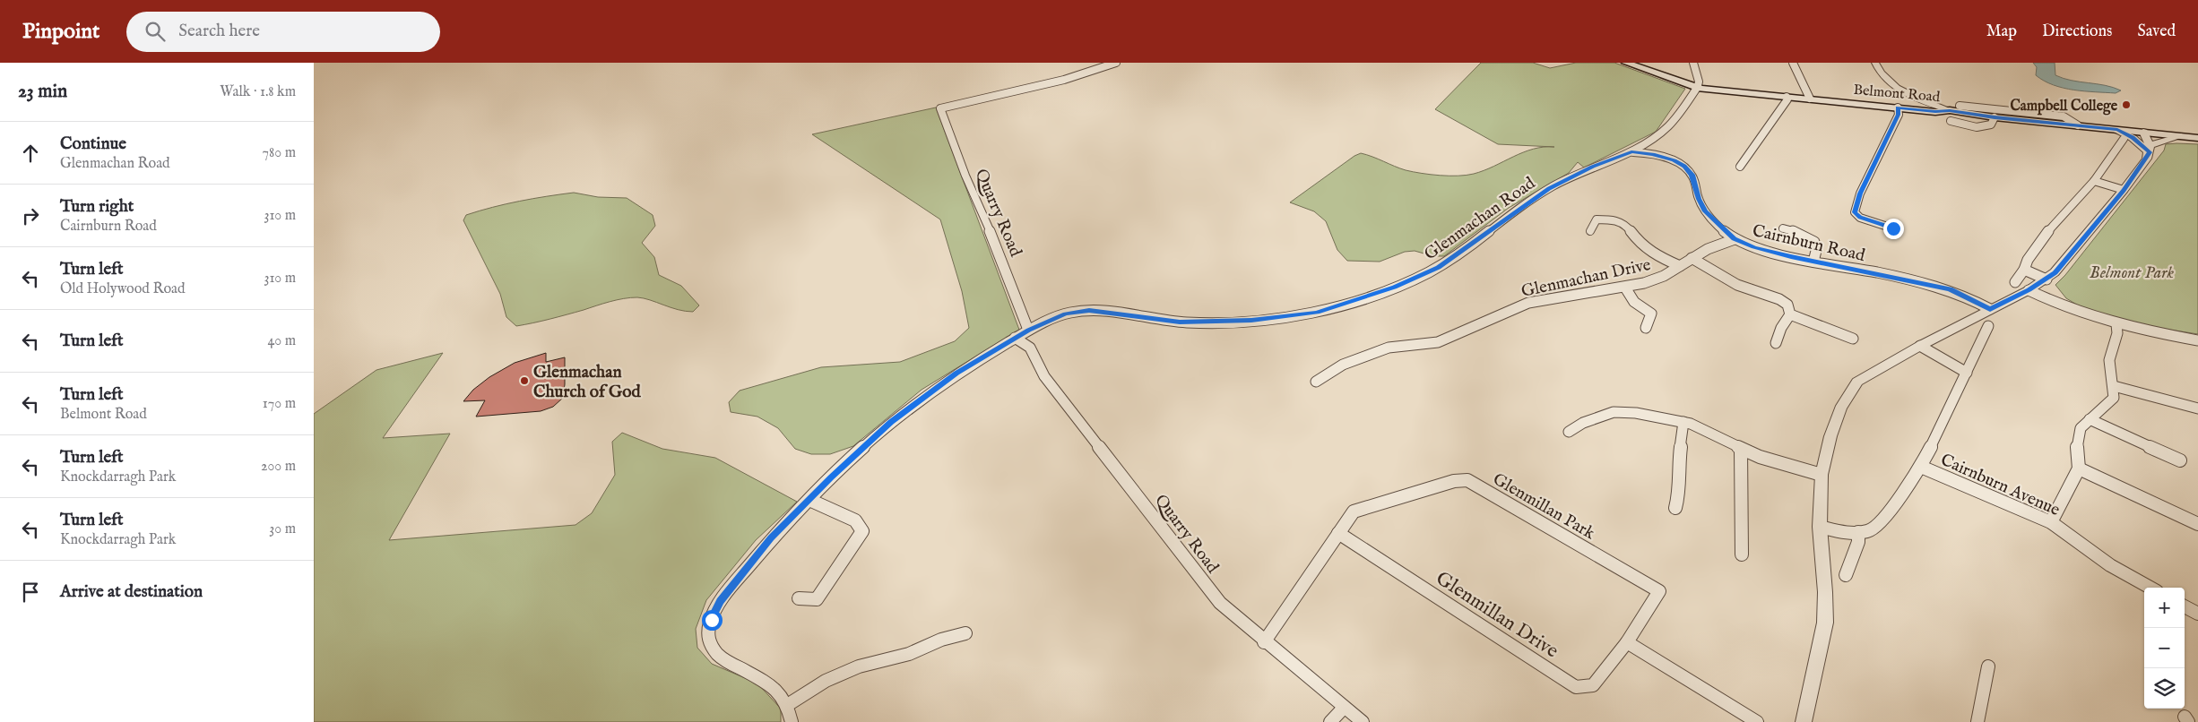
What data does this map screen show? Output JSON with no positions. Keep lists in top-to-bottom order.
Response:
{
  "streets": {
    "main road": ["Belmont Road"],
    "street": [
      "Quarry Road",
      "Glenmachan Road",
      "Cairnburn Road",
      "Glenmachan Drive",
      "Cairnburn Avenue",
      "Glenmillan Park",
      "Glenmillan Drive"
    ]
  },
  "crossings": [
    ["Belmont Road", "Glenmachan Road"],
    ["Quarry Road", "Glenmachan Road"],
    ["Quarry Road", "Glenmillan Park"],
    ["Glenmachan Road", "Cairnburn Road"],
    ["Cairnburn Road", "Glenmachan Drive"],
    ["Glenmillan Park", "Glenmillan Drive"]
  ],
  "parks": ["Belmont Park"],
  "places": ["Campbell College", "Glenmachan Church of God"],
  "page": {
    "header": "Pinpoint",
    "search": "Search here",
    "nav": ["Map", "Directions", "Saved"],
    "heading": ["23 min", "Walk · 1.8 km"],
    "list": [
      ["Continue", "Glenmachan Road", "780 m"],
      ["Turn right", "Cairnburn Road", "310 m"],
      ["Turn left", "Old Holywood Road", "310 m"],
      ["Turn left", "40 m"],
      ["Turn left", "Belmont Road", "170 m"],
      ["Turn left", "Knockdarragh Park", "200 m"],
      ["Turn left", "Knockdarragh Park", "30 m"],
      "Arrive at destination"
    ],
    "map_buttons": ["+", "−"]
  }
}
